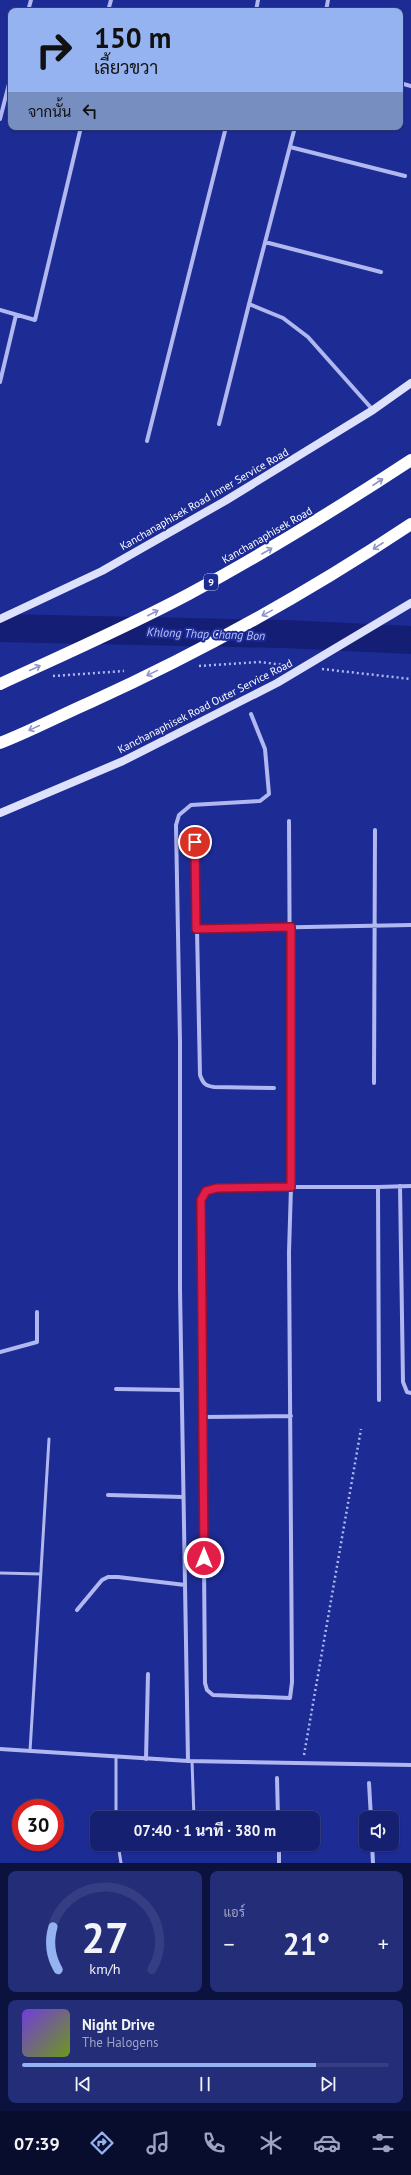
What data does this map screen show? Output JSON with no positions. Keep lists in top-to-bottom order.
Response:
{
  "streets": {
    "highway": ["Kanchanaphisek Road", "9"],
    "main road": ["Kanchanaphisek Road Inner Service Road", "Kanchanaphisek Road Outer Service Road"]
  },
  "water": ["Khlong Thap Chang Bon"],
  "page": {
    "turn": ["150 m", "เลี้ยวขวา"],
    "then": "จากนั้น",
    "limit": "30",
    "trip": "07:40 · 1 นาที · 380 m",
    "tile": "แอร์",
    "heat": ["−", "21°", "+"],
    "song": ["Night Drive", "The Halogens"],
    "tabs": "07:39",
    "gauge": ["27", "km/h"]
  }
}
